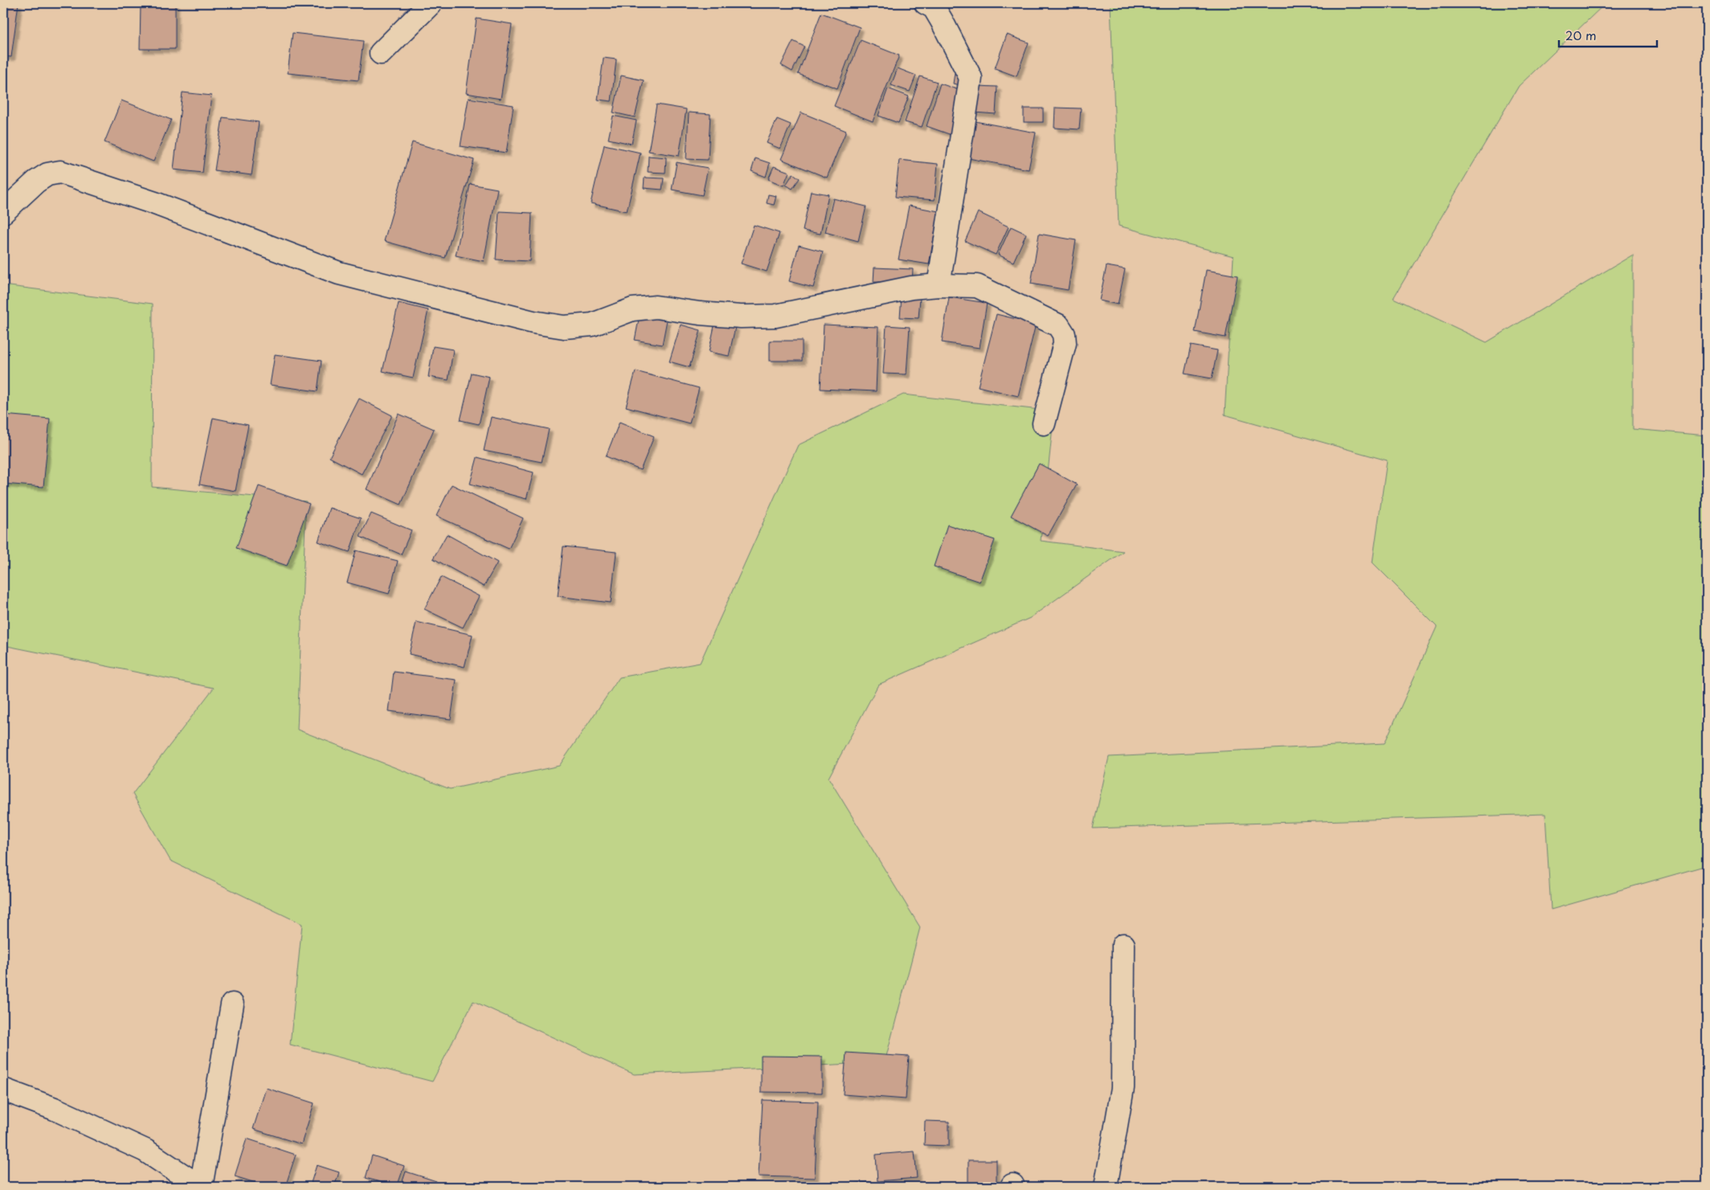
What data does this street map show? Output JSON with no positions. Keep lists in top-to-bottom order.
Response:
{
  "scale_bar": "20 m"
}
